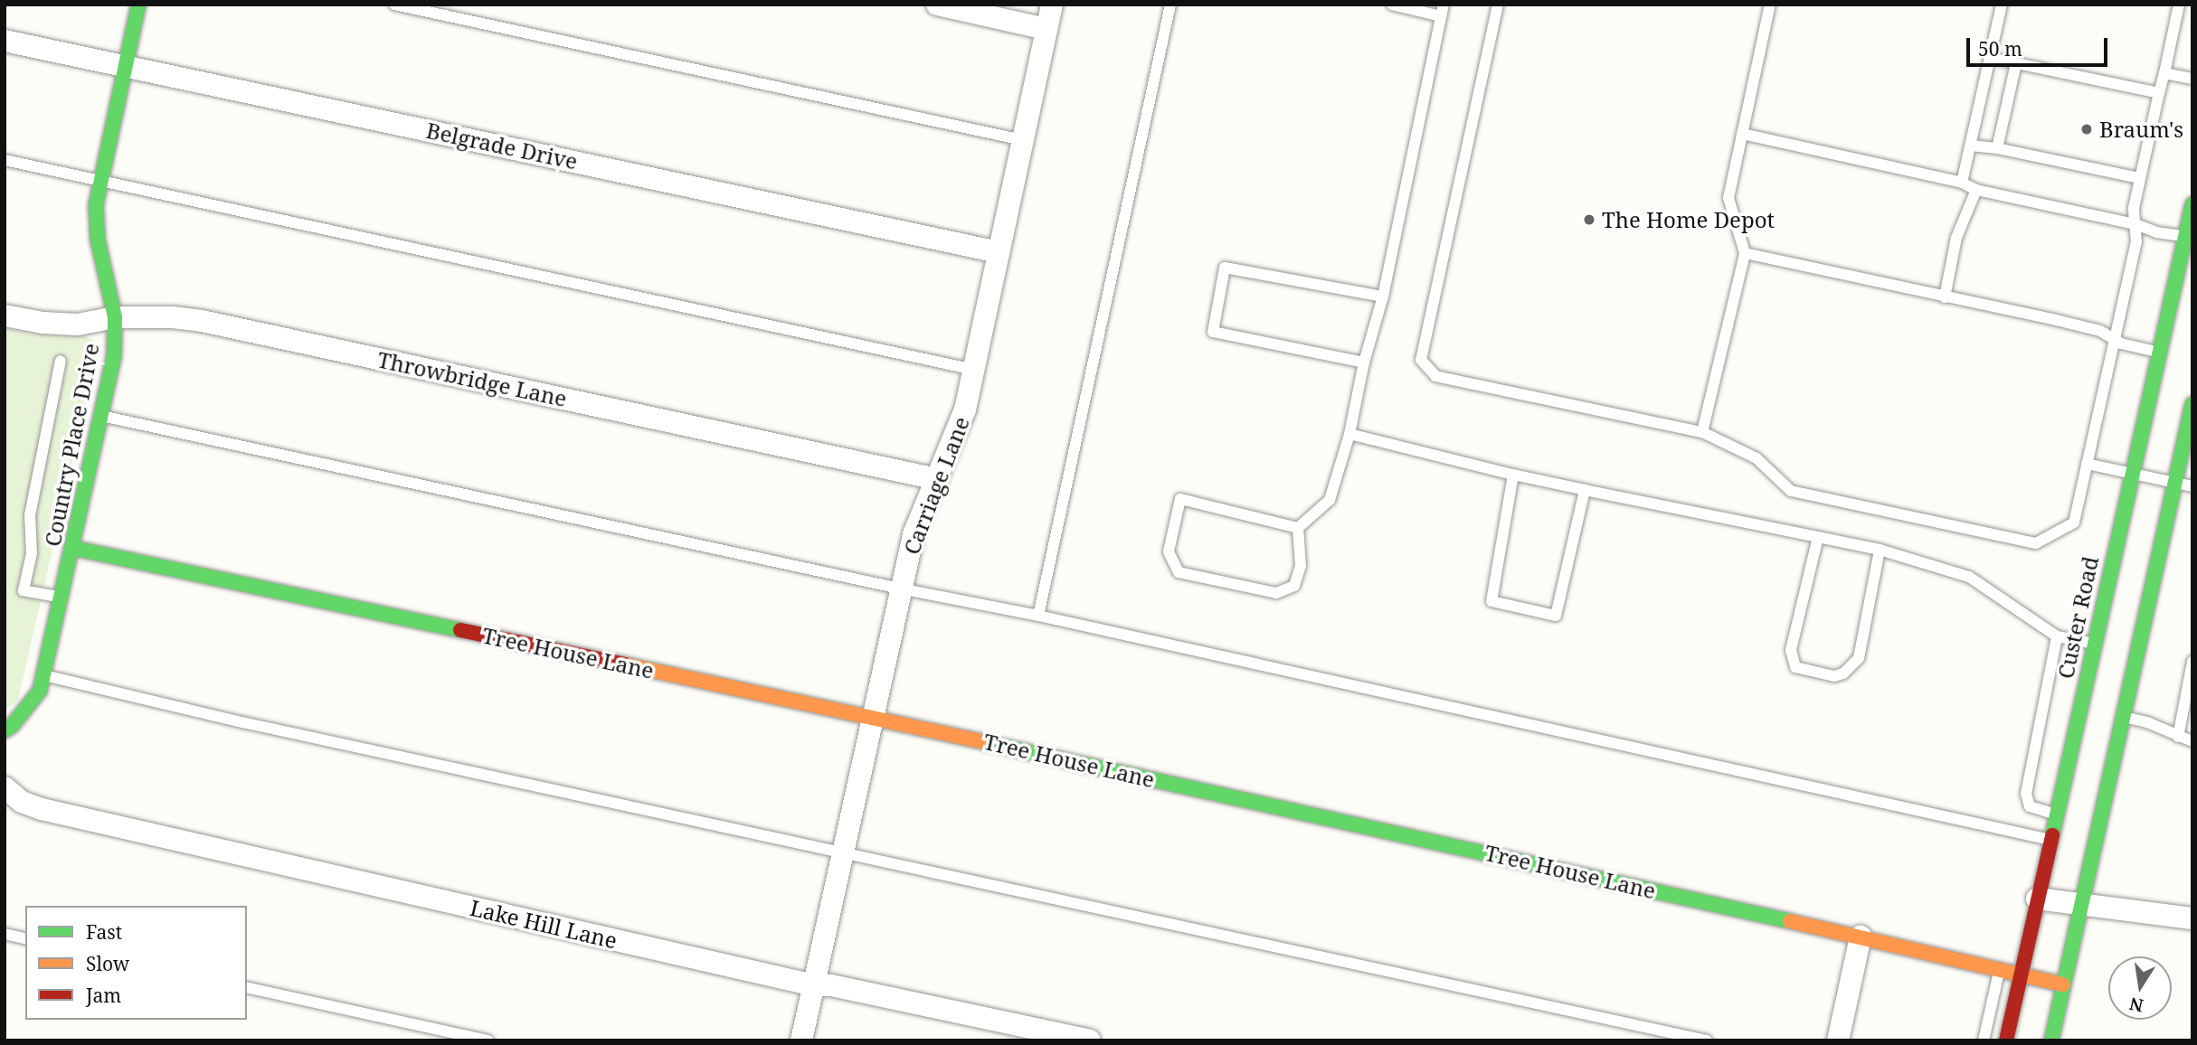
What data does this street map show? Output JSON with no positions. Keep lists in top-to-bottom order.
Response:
{
  "streets": {
    "street": [
      "Belgrade Drive",
      "Throwbridge Lane",
      "Country Place Drive",
      "Carriage Lane",
      "Custer Road",
      "Tree House Lane",
      "Lake Hill Lane"
    ]
  },
  "crossings": [
    ["Belgrade Drive", "Country Place Drive"],
    ["Belgrade Drive", "Carriage Lane"],
    ["Throwbridge Lane", "Country Place Drive"],
    ["Throwbridge Lane", "Carriage Lane"],
    ["Country Place Drive", "Tree House Lane"],
    ["Carriage Lane", "Tree House Lane"],
    ["Carriage Lane", "Lake Hill Lane"],
    ["Custer Road", "Tree House Lane"]
  ],
  "places": ["Braum's", "The Home Depot"],
  "legend": ["Fast", "Slow", "Jam"],
  "scale_bar": "50 m",
  "north": "bottom"
}
